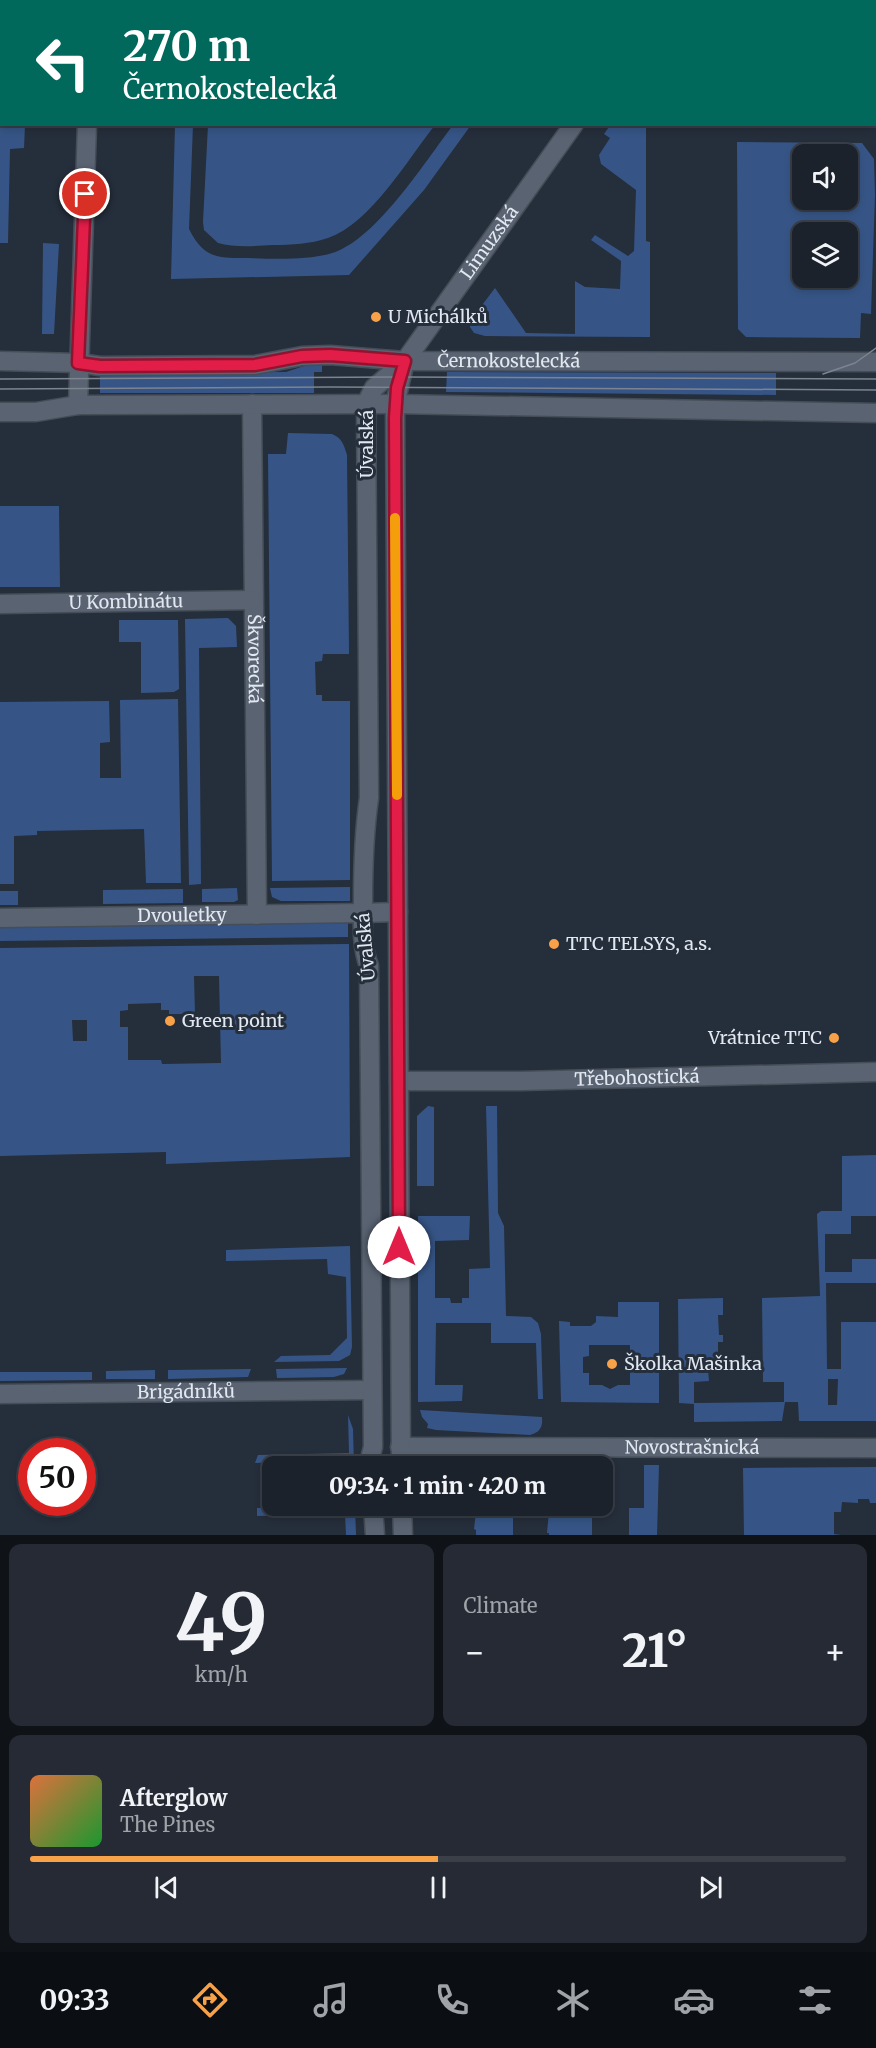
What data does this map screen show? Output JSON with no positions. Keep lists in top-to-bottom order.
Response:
{
  "streets": {
    "main road": [
      "Limuzská",
      "Černokostelecká",
      "Úvalská",
      "U Kombinátu",
      "Škvorecká",
      "Dvouletky",
      "Třebohostická",
      "Brigádníků",
      "Novostrašnická"
    ]
  },
  "crossings": [
    ["Limuzská", "Černokostelecká"],
    ["Limuzská", "Úvalská"],
    ["Černokostelecká", "Úvalská"],
    ["Úvalská", "Dvouletky"],
    ["Úvalská", "Třebohostická"],
    ["Úvalská", "Brigádníků"],
    ["Úvalská", "Novostrašnická"],
    ["U Kombinátu", "Škvorecká"],
    ["Škvorecká", "Dvouletky"]
  ],
  "places": [
    "U Michálků",
    "TTC TELSYS, a.s.",
    "Green point",
    "Vrátnice TTC",
    "Školka Mašinka"
  ],
  "page": {
    "turn": ["270 m", "Černokostelecká"],
    "limit": "50",
    "trip": "09:34 · 1 min · 420 m",
    "tile": [
      ["49", "km/h"],
      "Climate"
    ],
    "heat": ["−", "21°", "+"],
    "song": ["Afterglow", "The Pines"],
    "tabs": "09:33"
  }
}
